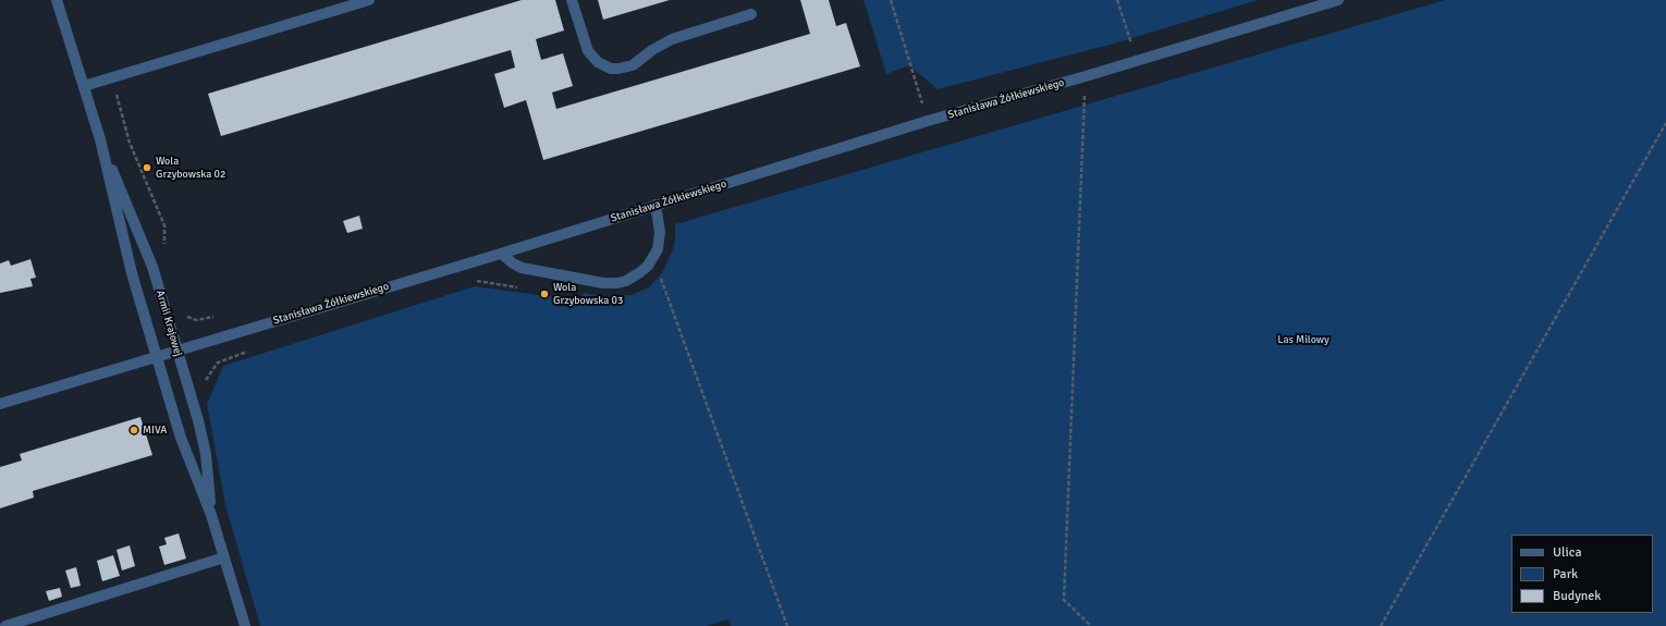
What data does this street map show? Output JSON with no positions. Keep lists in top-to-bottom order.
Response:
{
  "streets": {
    "street": ["Stanisława Żółkiewskiego", "Armii Krajowej"]
  },
  "crossings": [
    ["Stanisława Żółkiewskiego", "Armii Krajowej"]
  ],
  "parks": ["Las Milowy"],
  "places": ["Wola Grzybowska 02", "Wola Grzybowska 03", "MIVA"],
  "legend": ["Ulica", "Park", "Budynek"]
}
